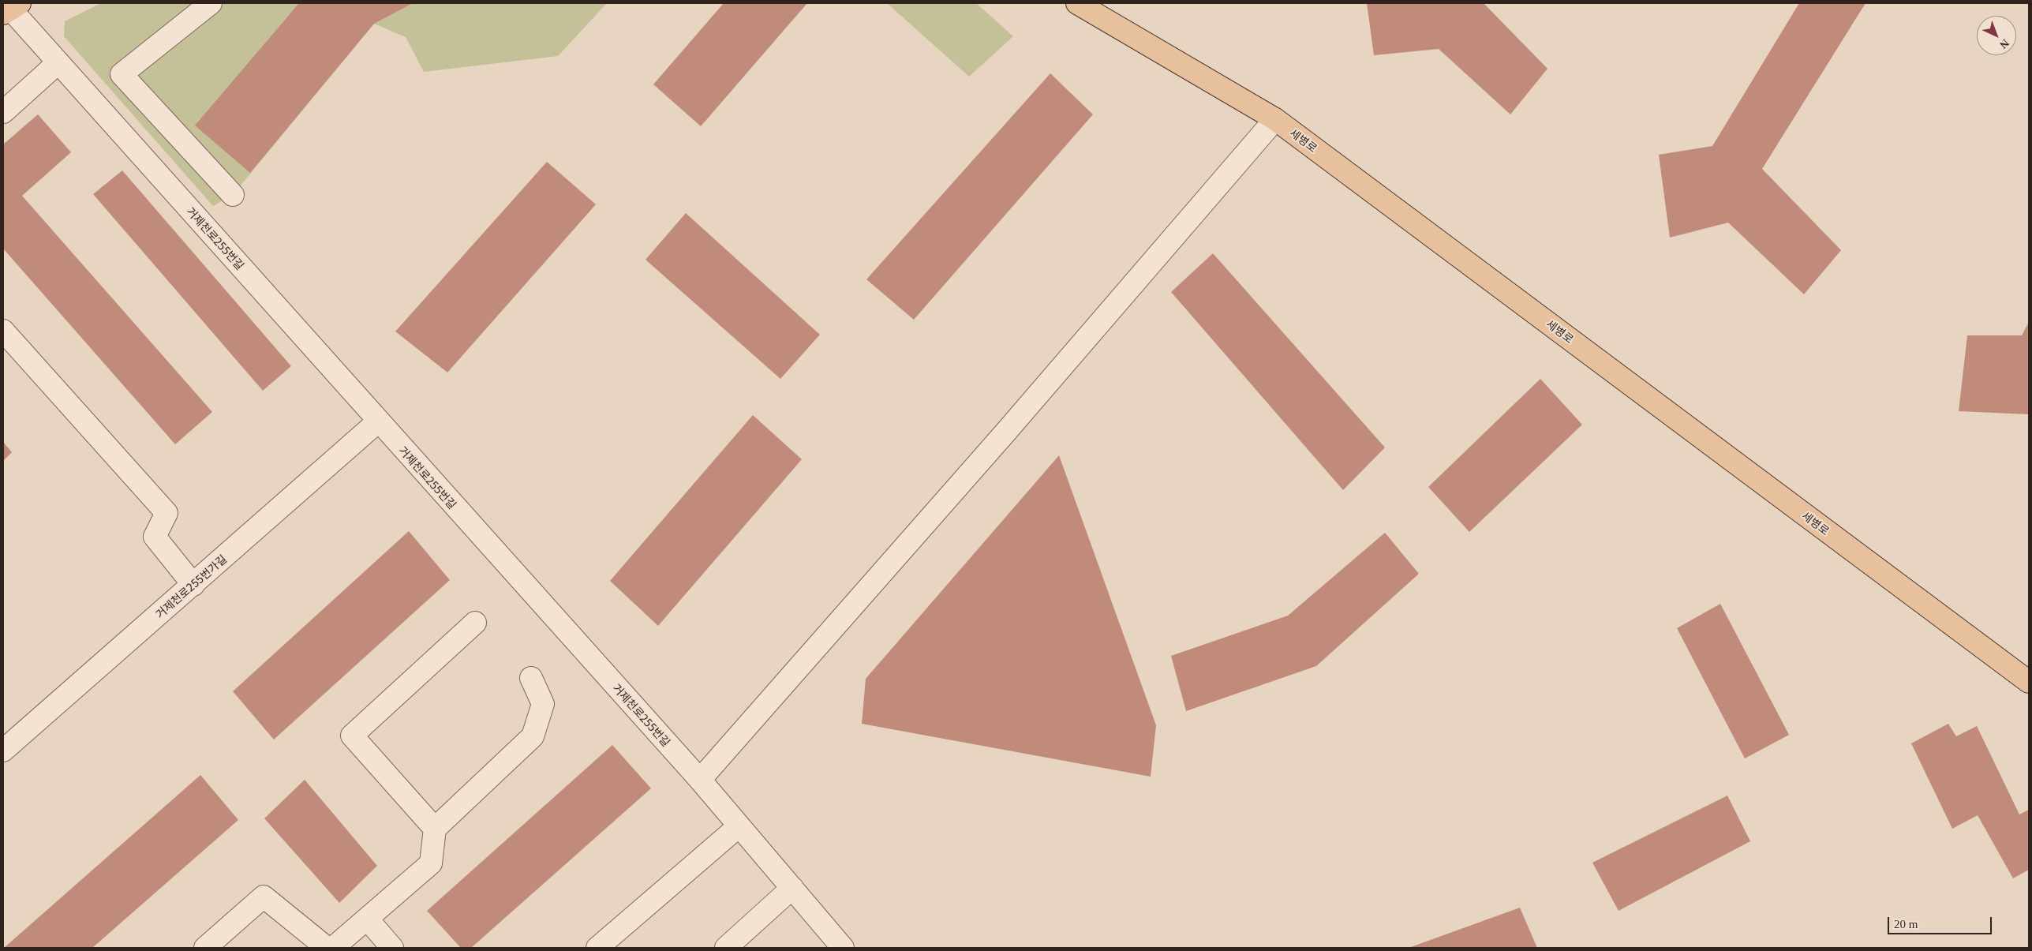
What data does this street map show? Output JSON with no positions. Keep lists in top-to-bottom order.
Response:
{
  "streets": {
    "main road": ["세병로"],
    "street": ["거제천로255번길", "거제천로255번가길"]
  },
  "crossings": [
    ["거제천로255번길", "거제천로255번가길"]
  ],
  "scale_bar": "20 m",
  "north": "bottom right"
}
